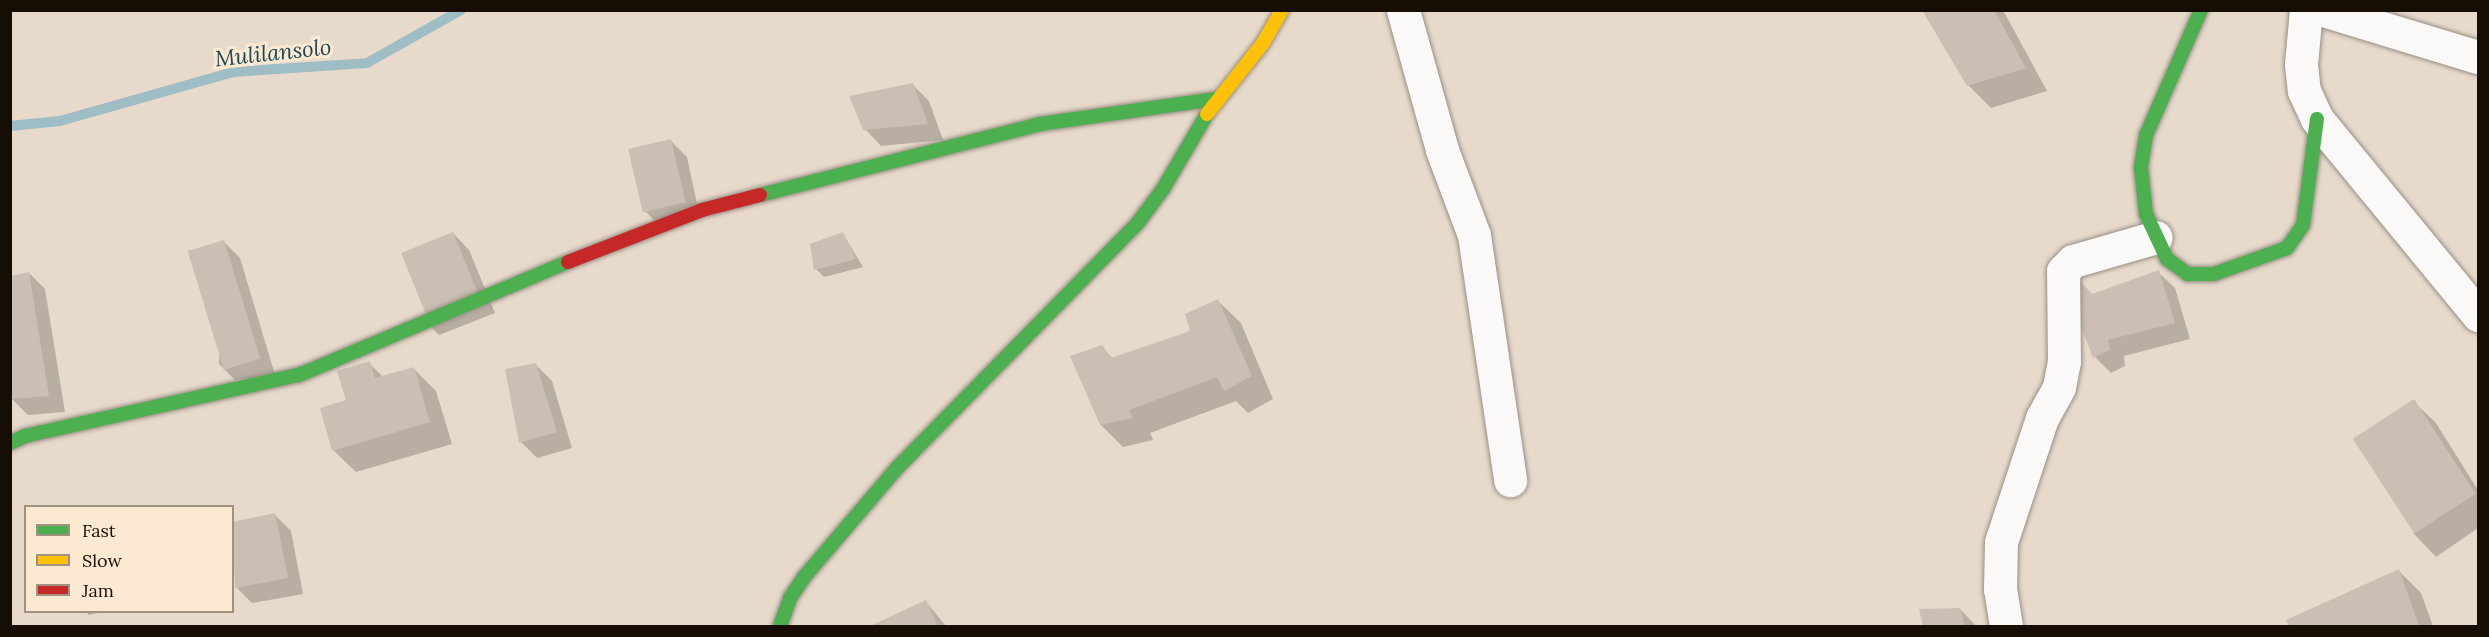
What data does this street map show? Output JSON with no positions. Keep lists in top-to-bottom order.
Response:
{
  "water": ["Mulilansolo"],
  "legend": ["Fast", "Slow", "Jam"]
}
